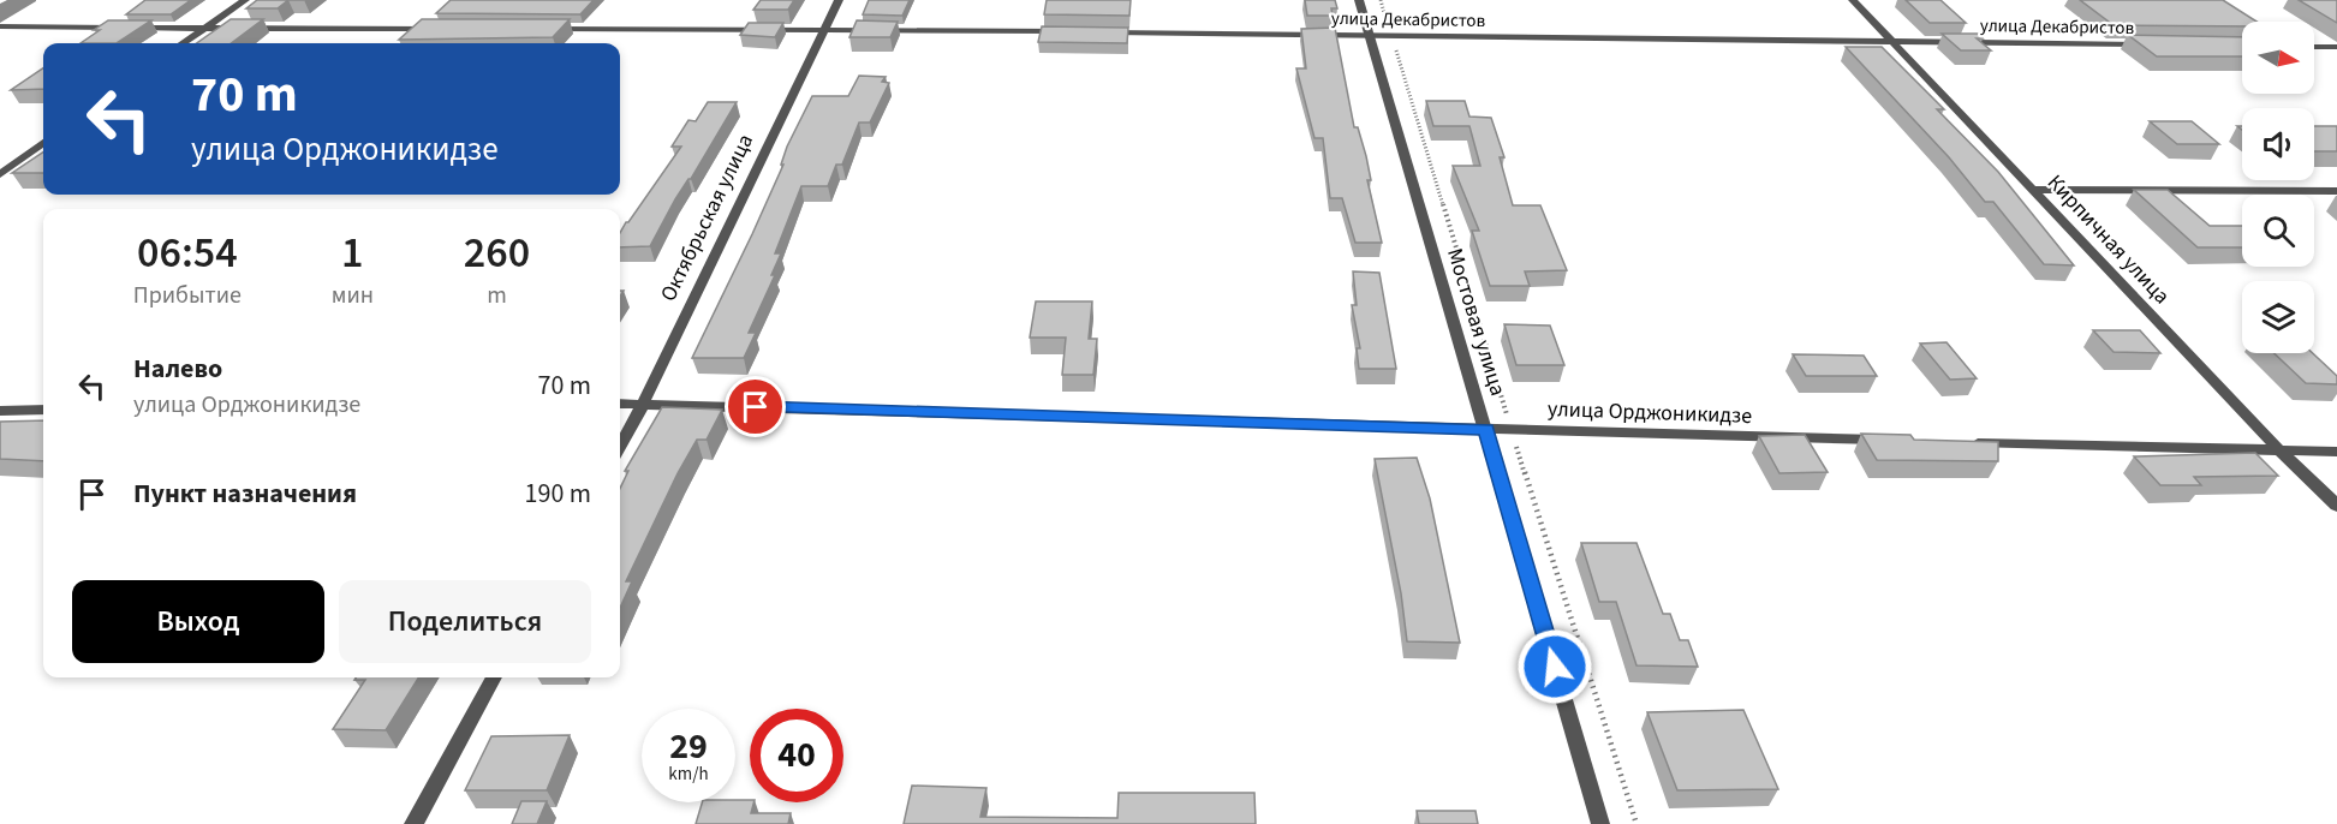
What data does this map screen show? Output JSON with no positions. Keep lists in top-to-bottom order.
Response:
{
  "streets": {
    "street": [
      "улица Декабристов",
      "Октябрьская улица",
      "Кирпичная улица",
      "Мостовая улица",
      "улица Орджоникидзе"
    ]
  },
  "crossings": [
    ["улица Декабристов", "Кирпичная улица"],
    ["улица Декабристов", "Мостовая улица"],
    ["Октябрьская улица", "улица Орджоникидзе"],
    ["Мостовая улица", "улица Орджоникидзе"]
  ],
  "north": "right",
  "page": {
    "turn": ["70 m", "улица Орджоникидзе"],
    "eta": [
      "06:54",
      "Прибытие",
      "1",
      "мин",
      "260",
      "m"
    ],
    "list": [
      {
        "name": "Налево",
        "note": "улица Орджоникидзе",
        "value": "70 m"
      },
      {
        "name": "Пункт назначения",
        "value": "190 m"
      }
    ],
    "buttons": ["Выход", "Поделиться"],
    "speed": "29 km/h",
    "limit": "40"
  }
}
